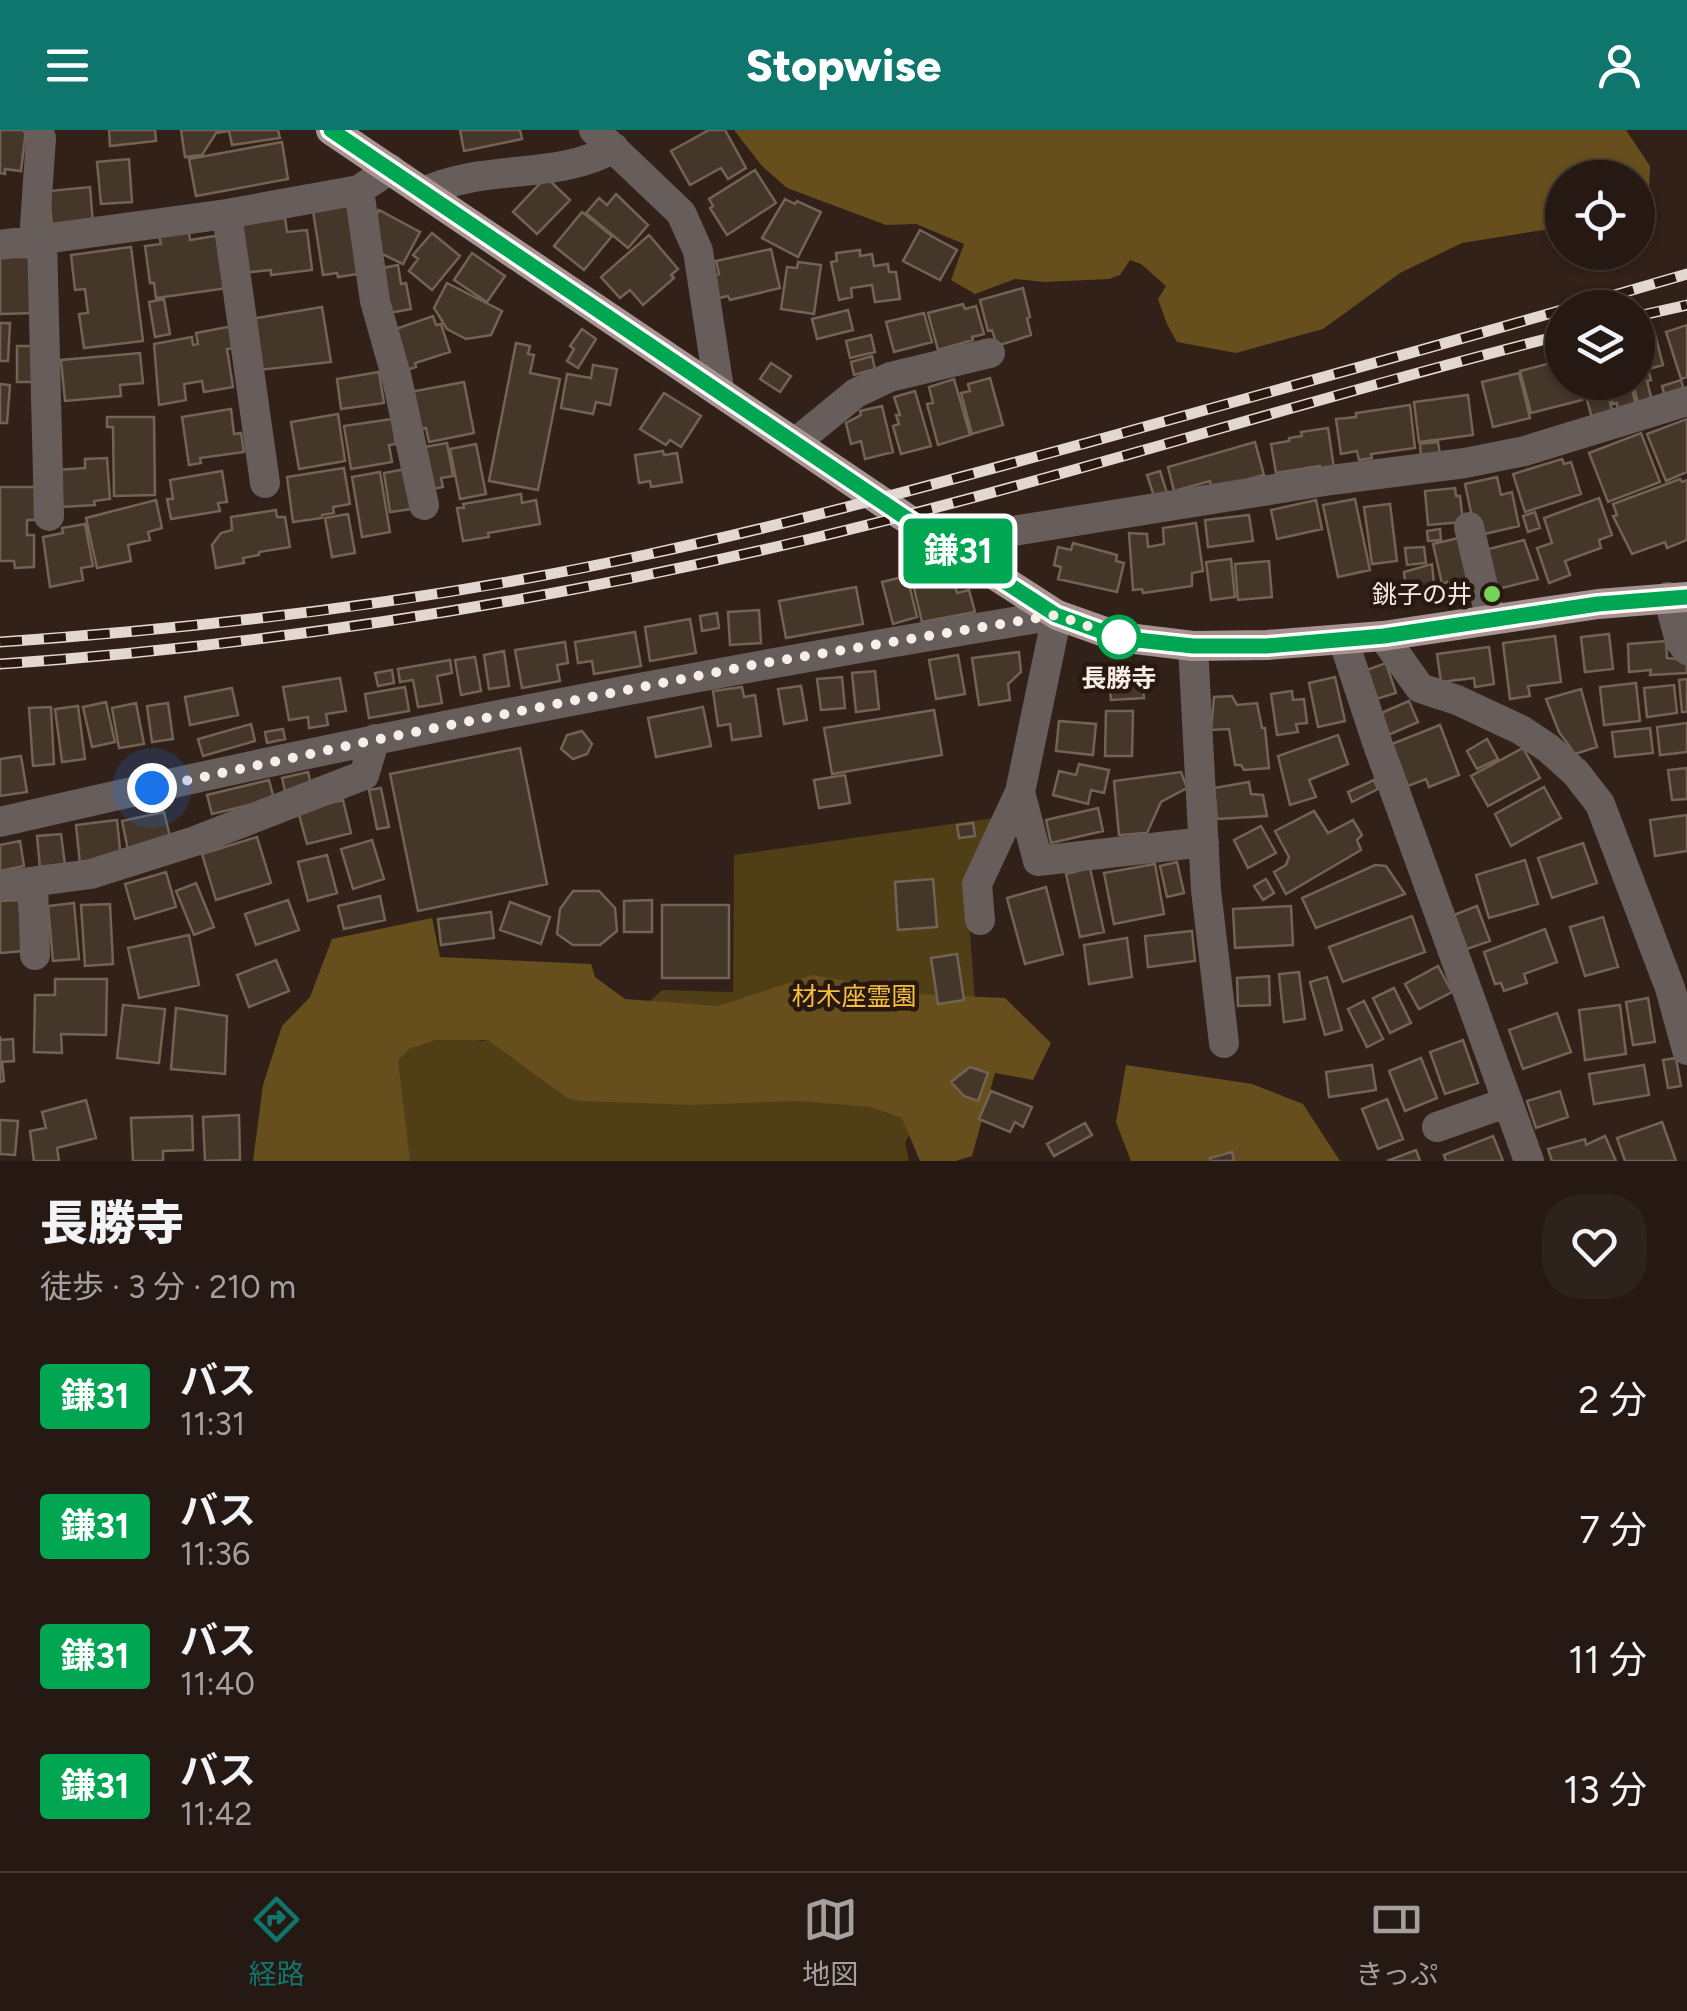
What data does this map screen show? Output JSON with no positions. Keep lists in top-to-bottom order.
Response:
{
  "parks": ["材木座霊園"],
  "places": ["銚子の井", "長勝寺"],
  "lines": ["bus line 鎌31"],
  "page": {
    "header": "Stopwise",
    "on_map": "鎌31",
    "heading": ["長勝寺", "徒歩 · 3 分 · 210 m"],
    "list": [
      {
        "mark": "鎌31",
        "name": "バス",
        "note": "11:31",
        "value": "2 分"
      },
      {
        "mark": "鎌31",
        "name": "バス",
        "note": "11:36",
        "value": "7 分"
      },
      {
        "mark": "鎌31",
        "name": "バス",
        "note": "11:40",
        "value": "11 分"
      },
      {
        "mark": "鎌31",
        "name": "バス",
        "note": "11:42",
        "value": "13 分"
      }
    ],
    "tabs": ["経路", "地図", "きっぷ"]
  }
}
